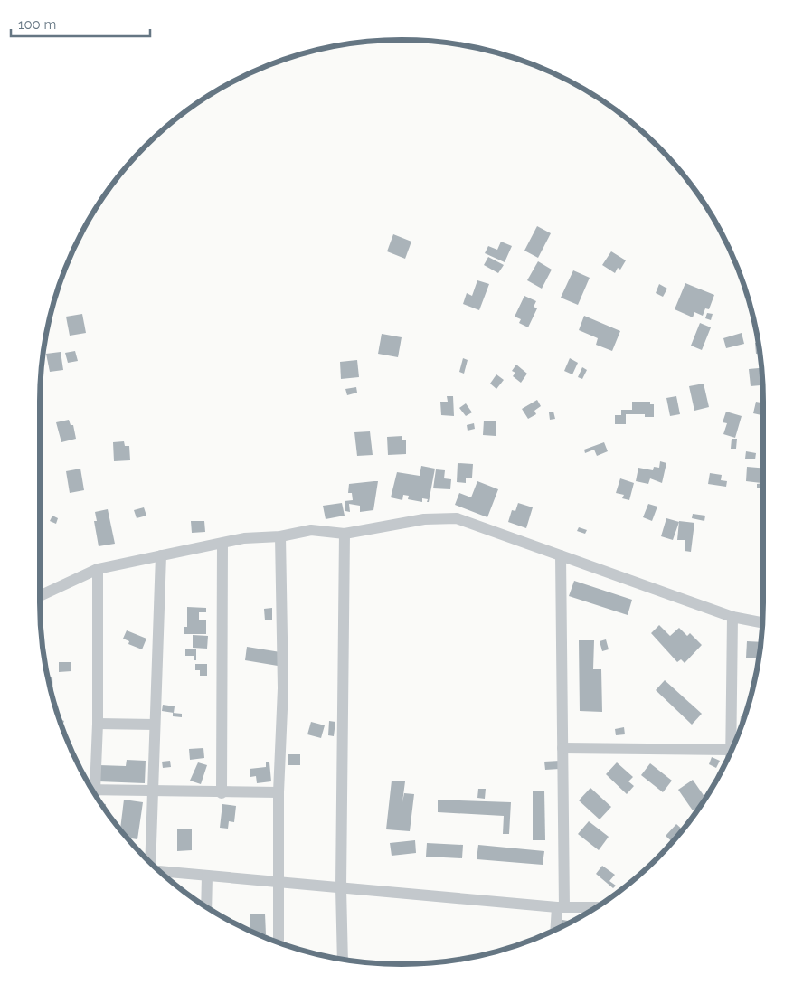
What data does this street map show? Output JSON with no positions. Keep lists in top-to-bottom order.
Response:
{
  "scale_bar": "100 m"
}
